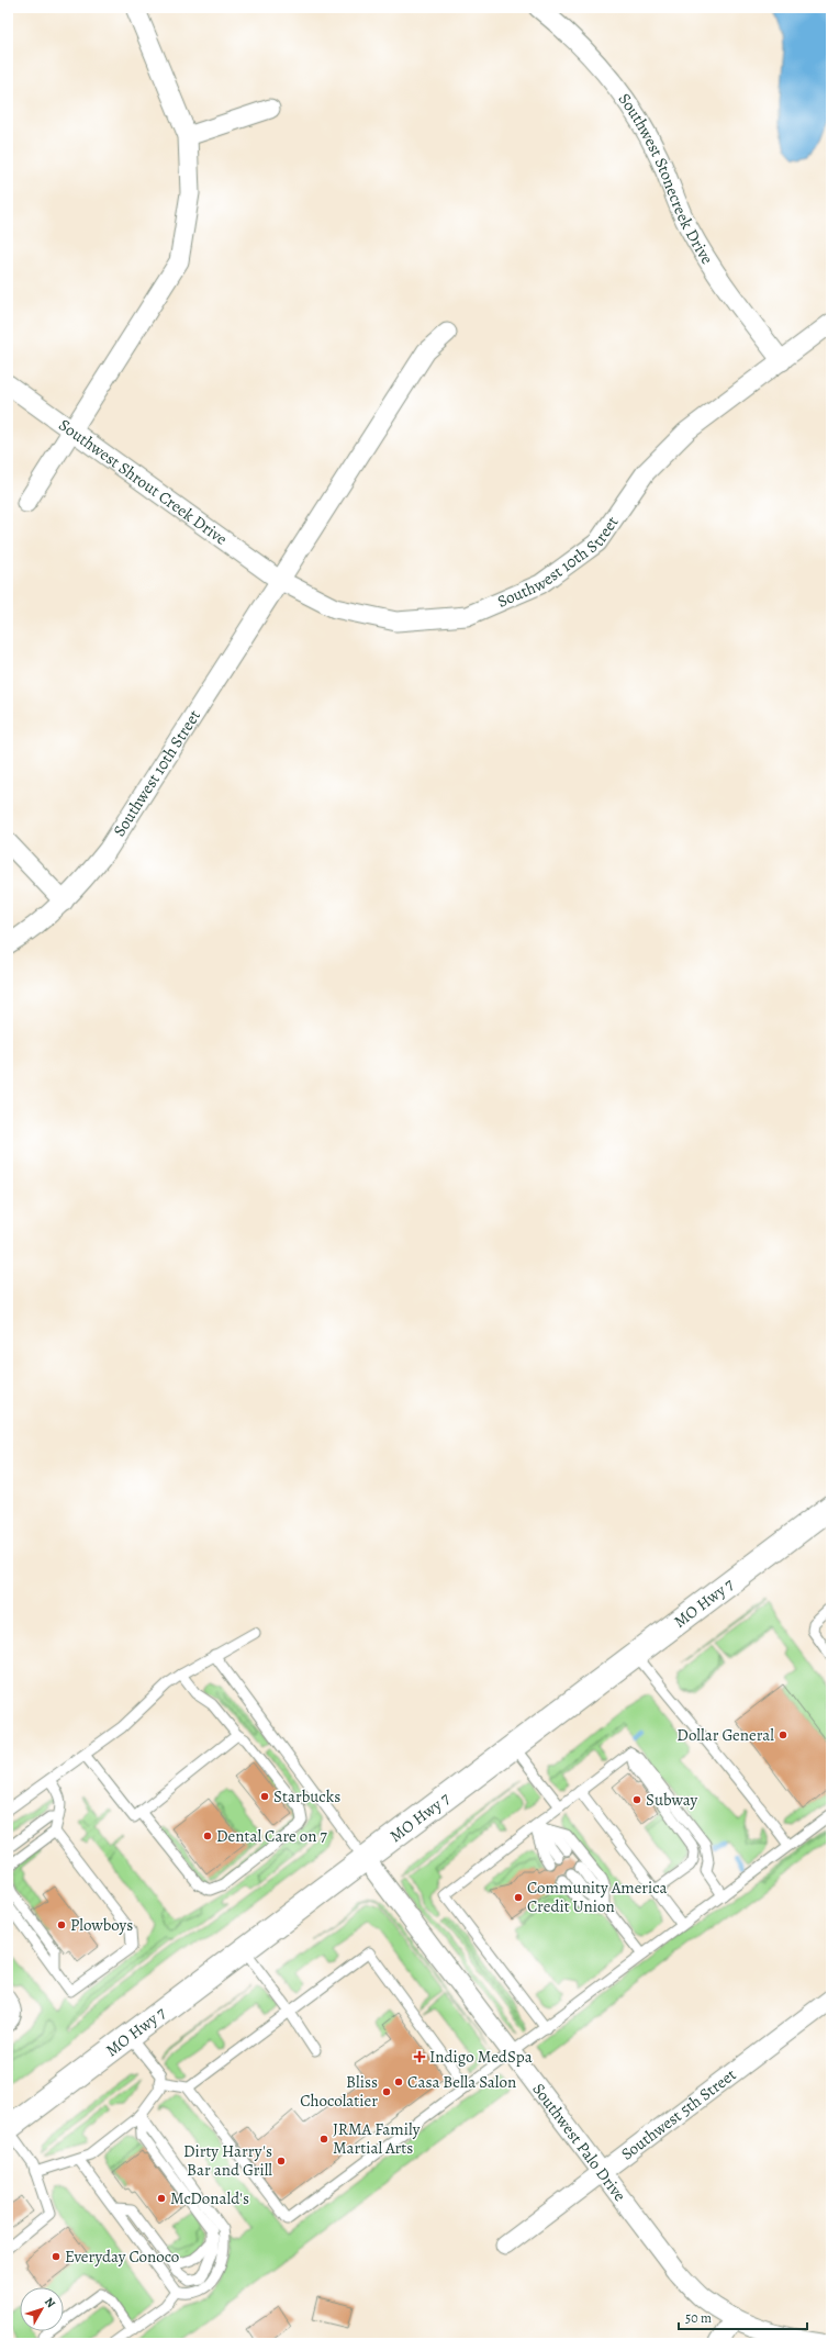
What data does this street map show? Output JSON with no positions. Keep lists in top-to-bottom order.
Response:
{
  "streets": {
    "main road": ["MO Hwy 7"],
    "street": [
      "Southwest Stonecreek Drive",
      "Southwest Shrout Creek Drive",
      "Southwest 10th Street",
      "Southwest 5th Street",
      "Southwest Palo Drive"
    ]
  },
  "crossings": [
    ["Southwest Stonecreek Drive", "Southwest 10th Street"],
    ["Southwest Shrout Creek Drive", "Southwest 10th Street"],
    ["MO Hwy 7", "Southwest Palo Drive"],
    ["Southwest 5th Street", "Southwest Palo Drive"]
  ],
  "places": {
    "other": [
      "Dollar General",
      "Starbucks",
      "Subway",
      "Dental Care on 7",
      "Community America Credit Union",
      "Plowboys",
      "Casa Bella Salon",
      "Bliss Chocolatier",
      "JRMA Family Martial Arts",
      "Dirty Harry's Bar and Grill",
      "McDonald's",
      "Everyday Conoco"
    ],
    "health": ["Indigo MedSpa"]
  },
  "scale_bar": "50 m",
  "north": "top right"
}
